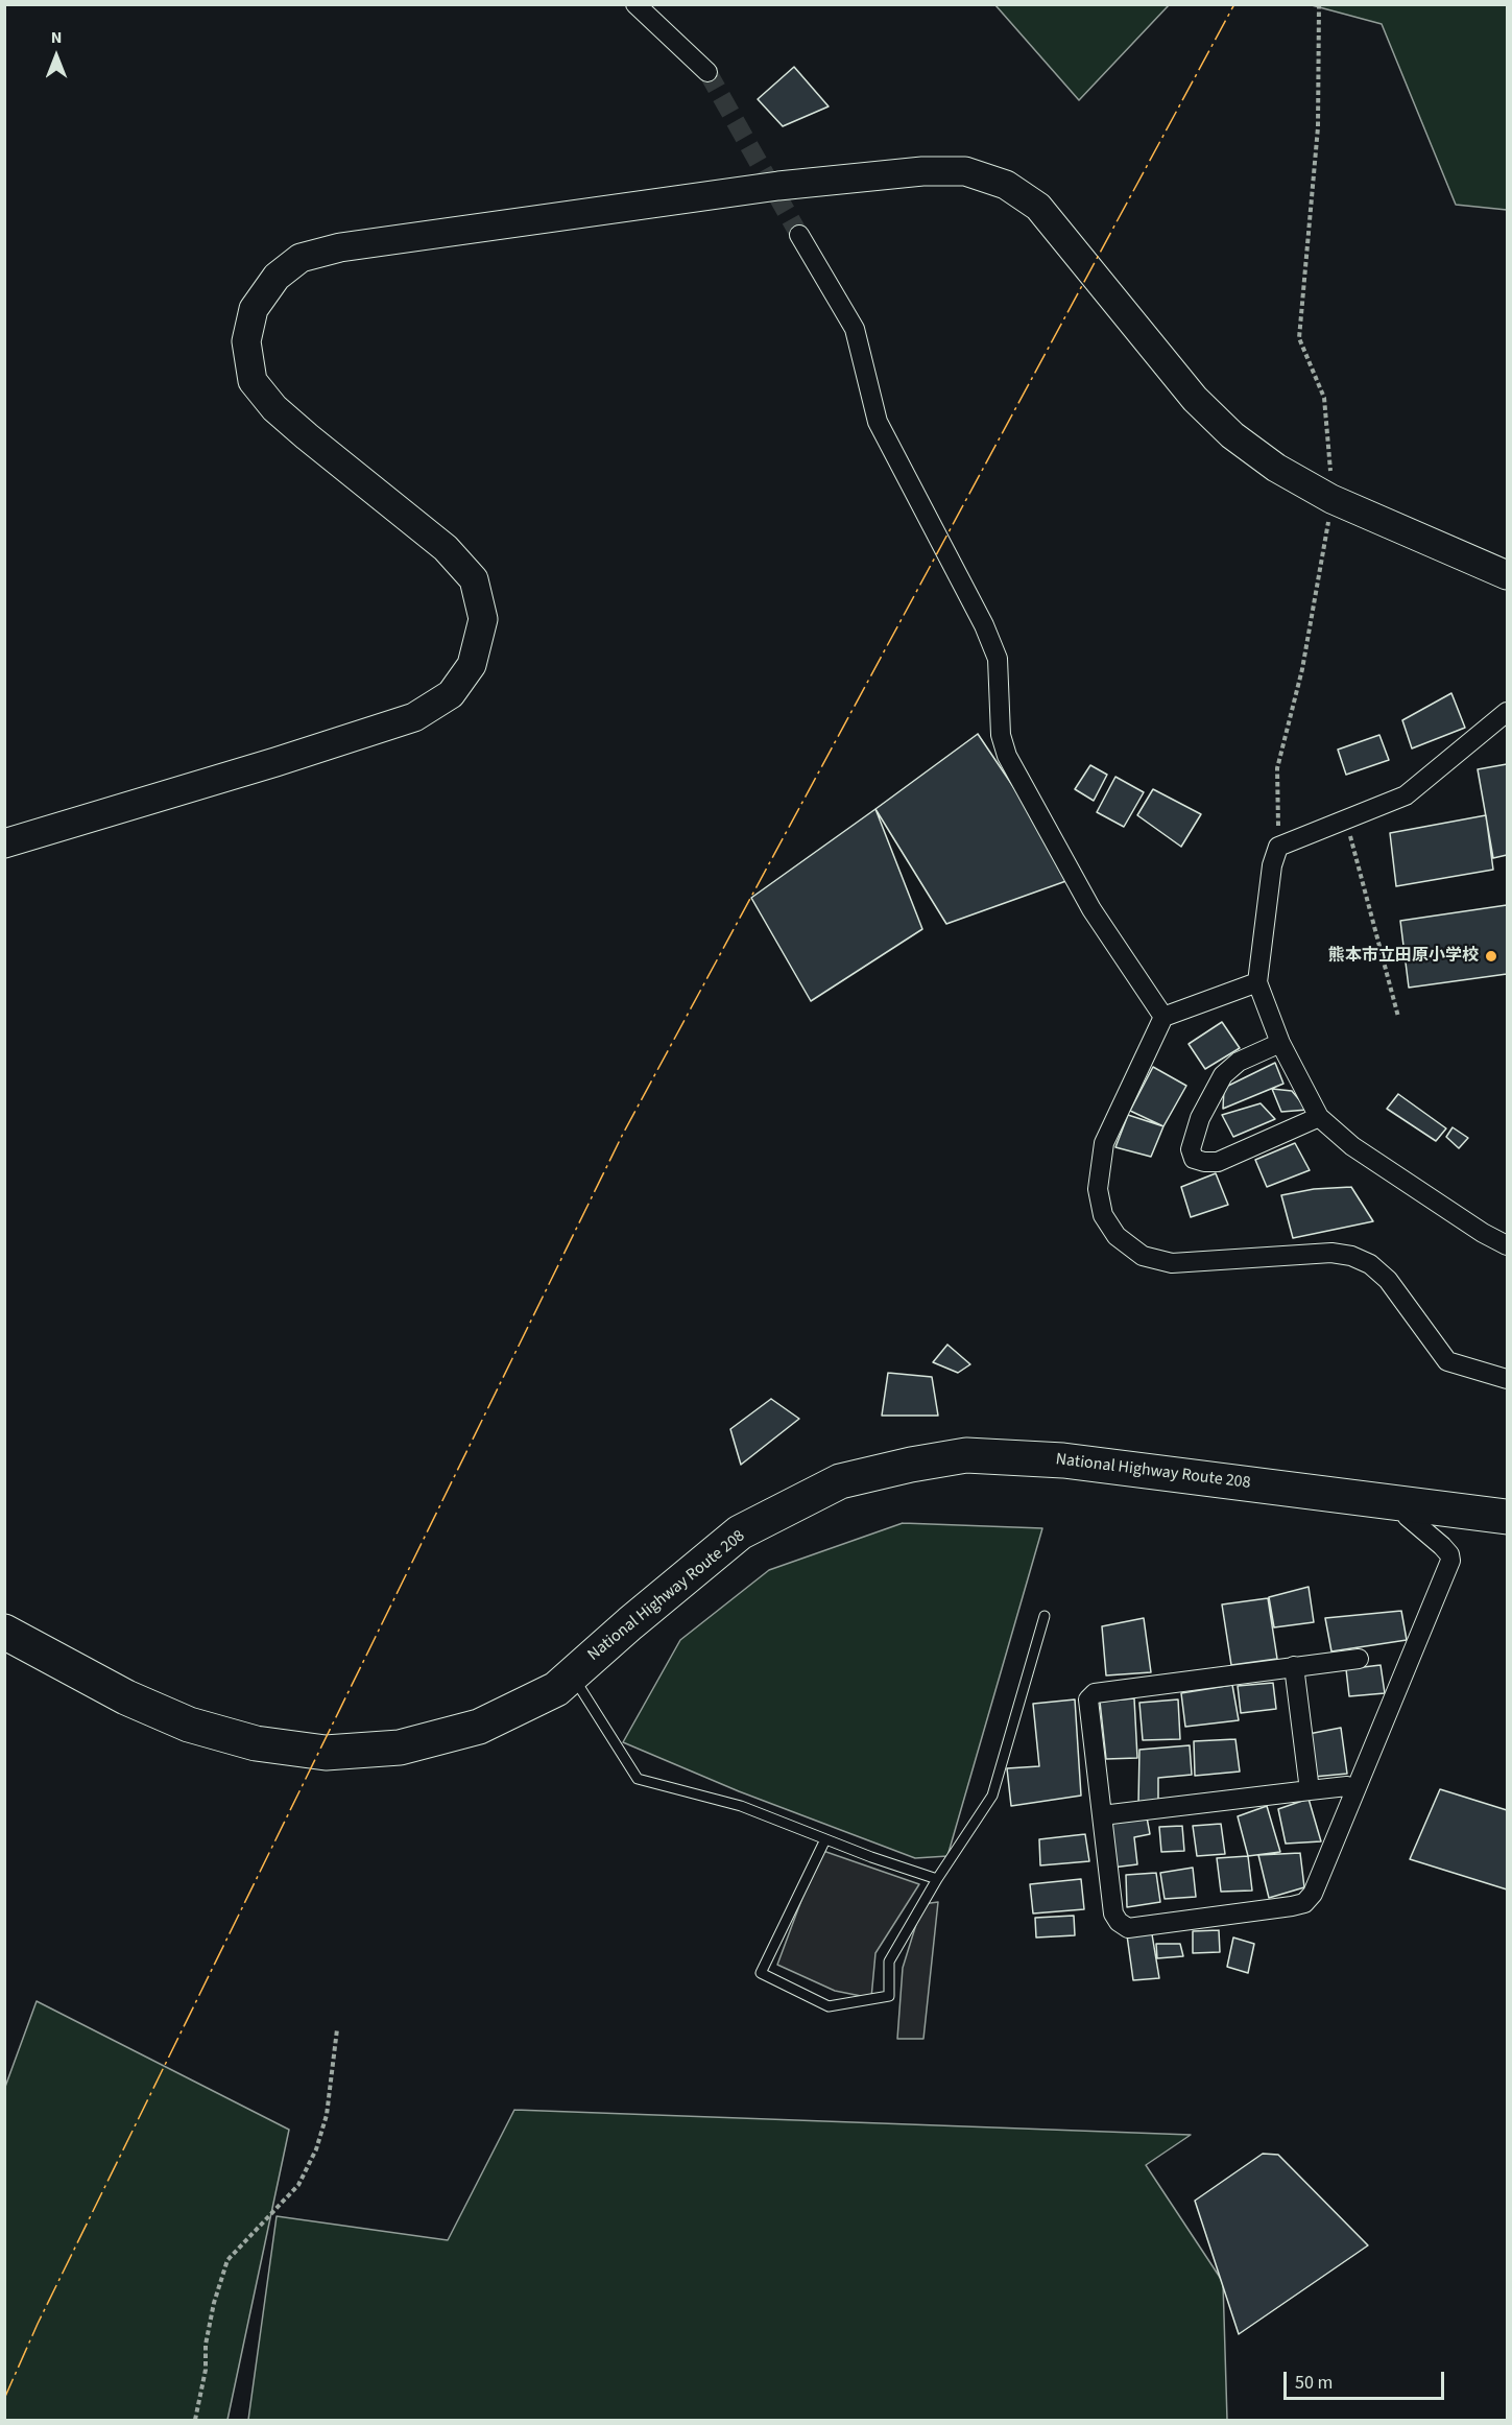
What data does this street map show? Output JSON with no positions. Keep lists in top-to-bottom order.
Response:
{
  "streets": {
    "highway": ["National Highway Route 208"]
  },
  "places": ["熊本市立田原小学校"],
  "scale_bar": "50 m",
  "north": "top"
}
